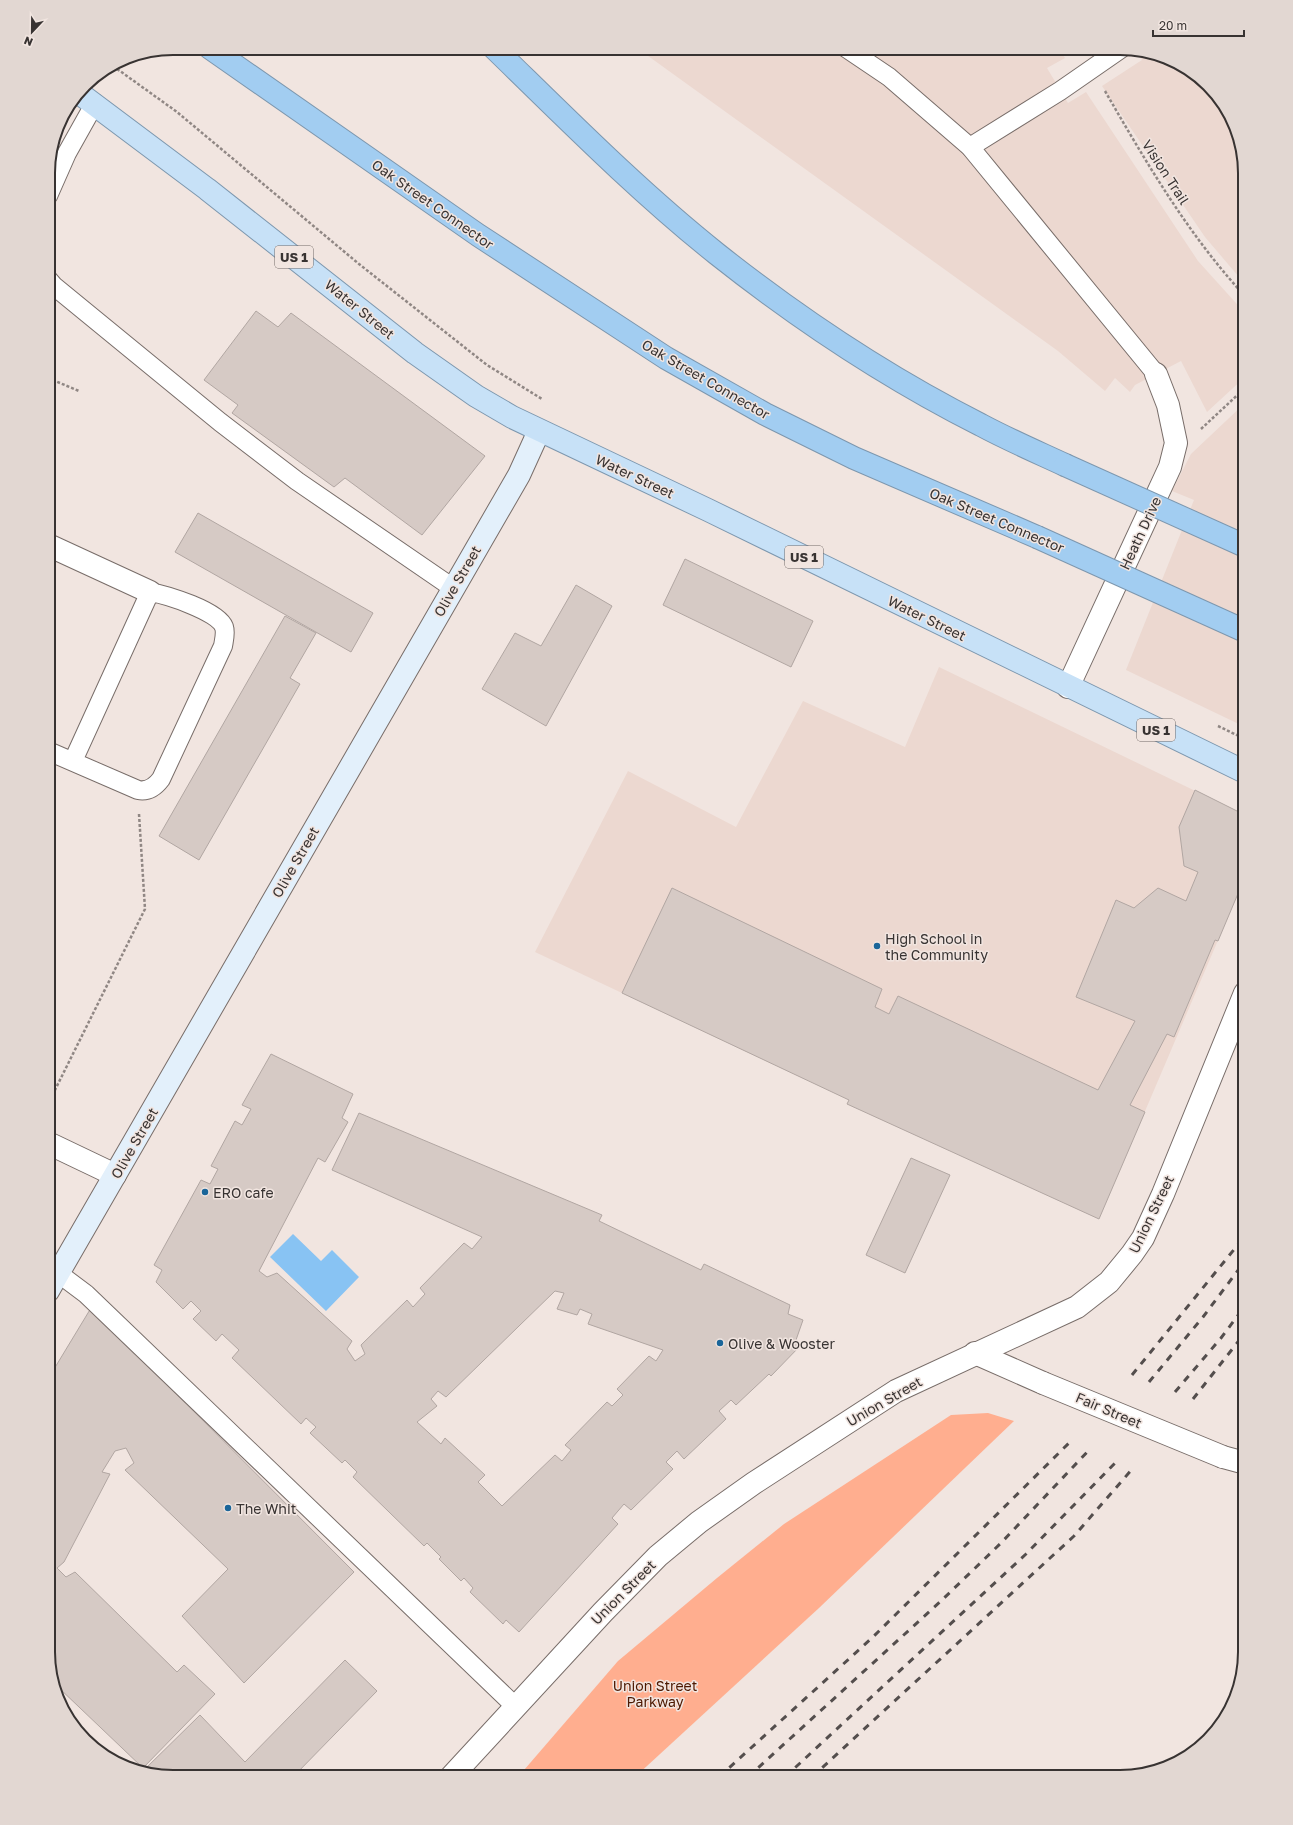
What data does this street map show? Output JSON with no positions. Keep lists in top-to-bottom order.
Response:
{
  "streets": {
    "highway": ["Oak Street Connector"],
    "main road": ["US 1", "Water Street"],
    "street": [
      "Heath Drive",
      "Olive Street",
      "Union Street",
      "Fair Street"
    ],
    "path": ["Vision Trail"]
  },
  "crossings": [
    ["Water Street", "Heath Drive"],
    ["Water Street", "Olive Street"],
    ["Union Street", "Fair Street"]
  ],
  "parks": ["Union Street Parkway"],
  "places": [
    "High School in the Community",
    "ERO cafe",
    "Olive & Wooster",
    "The Whit"
  ],
  "scale_bar": "20 m",
  "north": "bottom"
}
